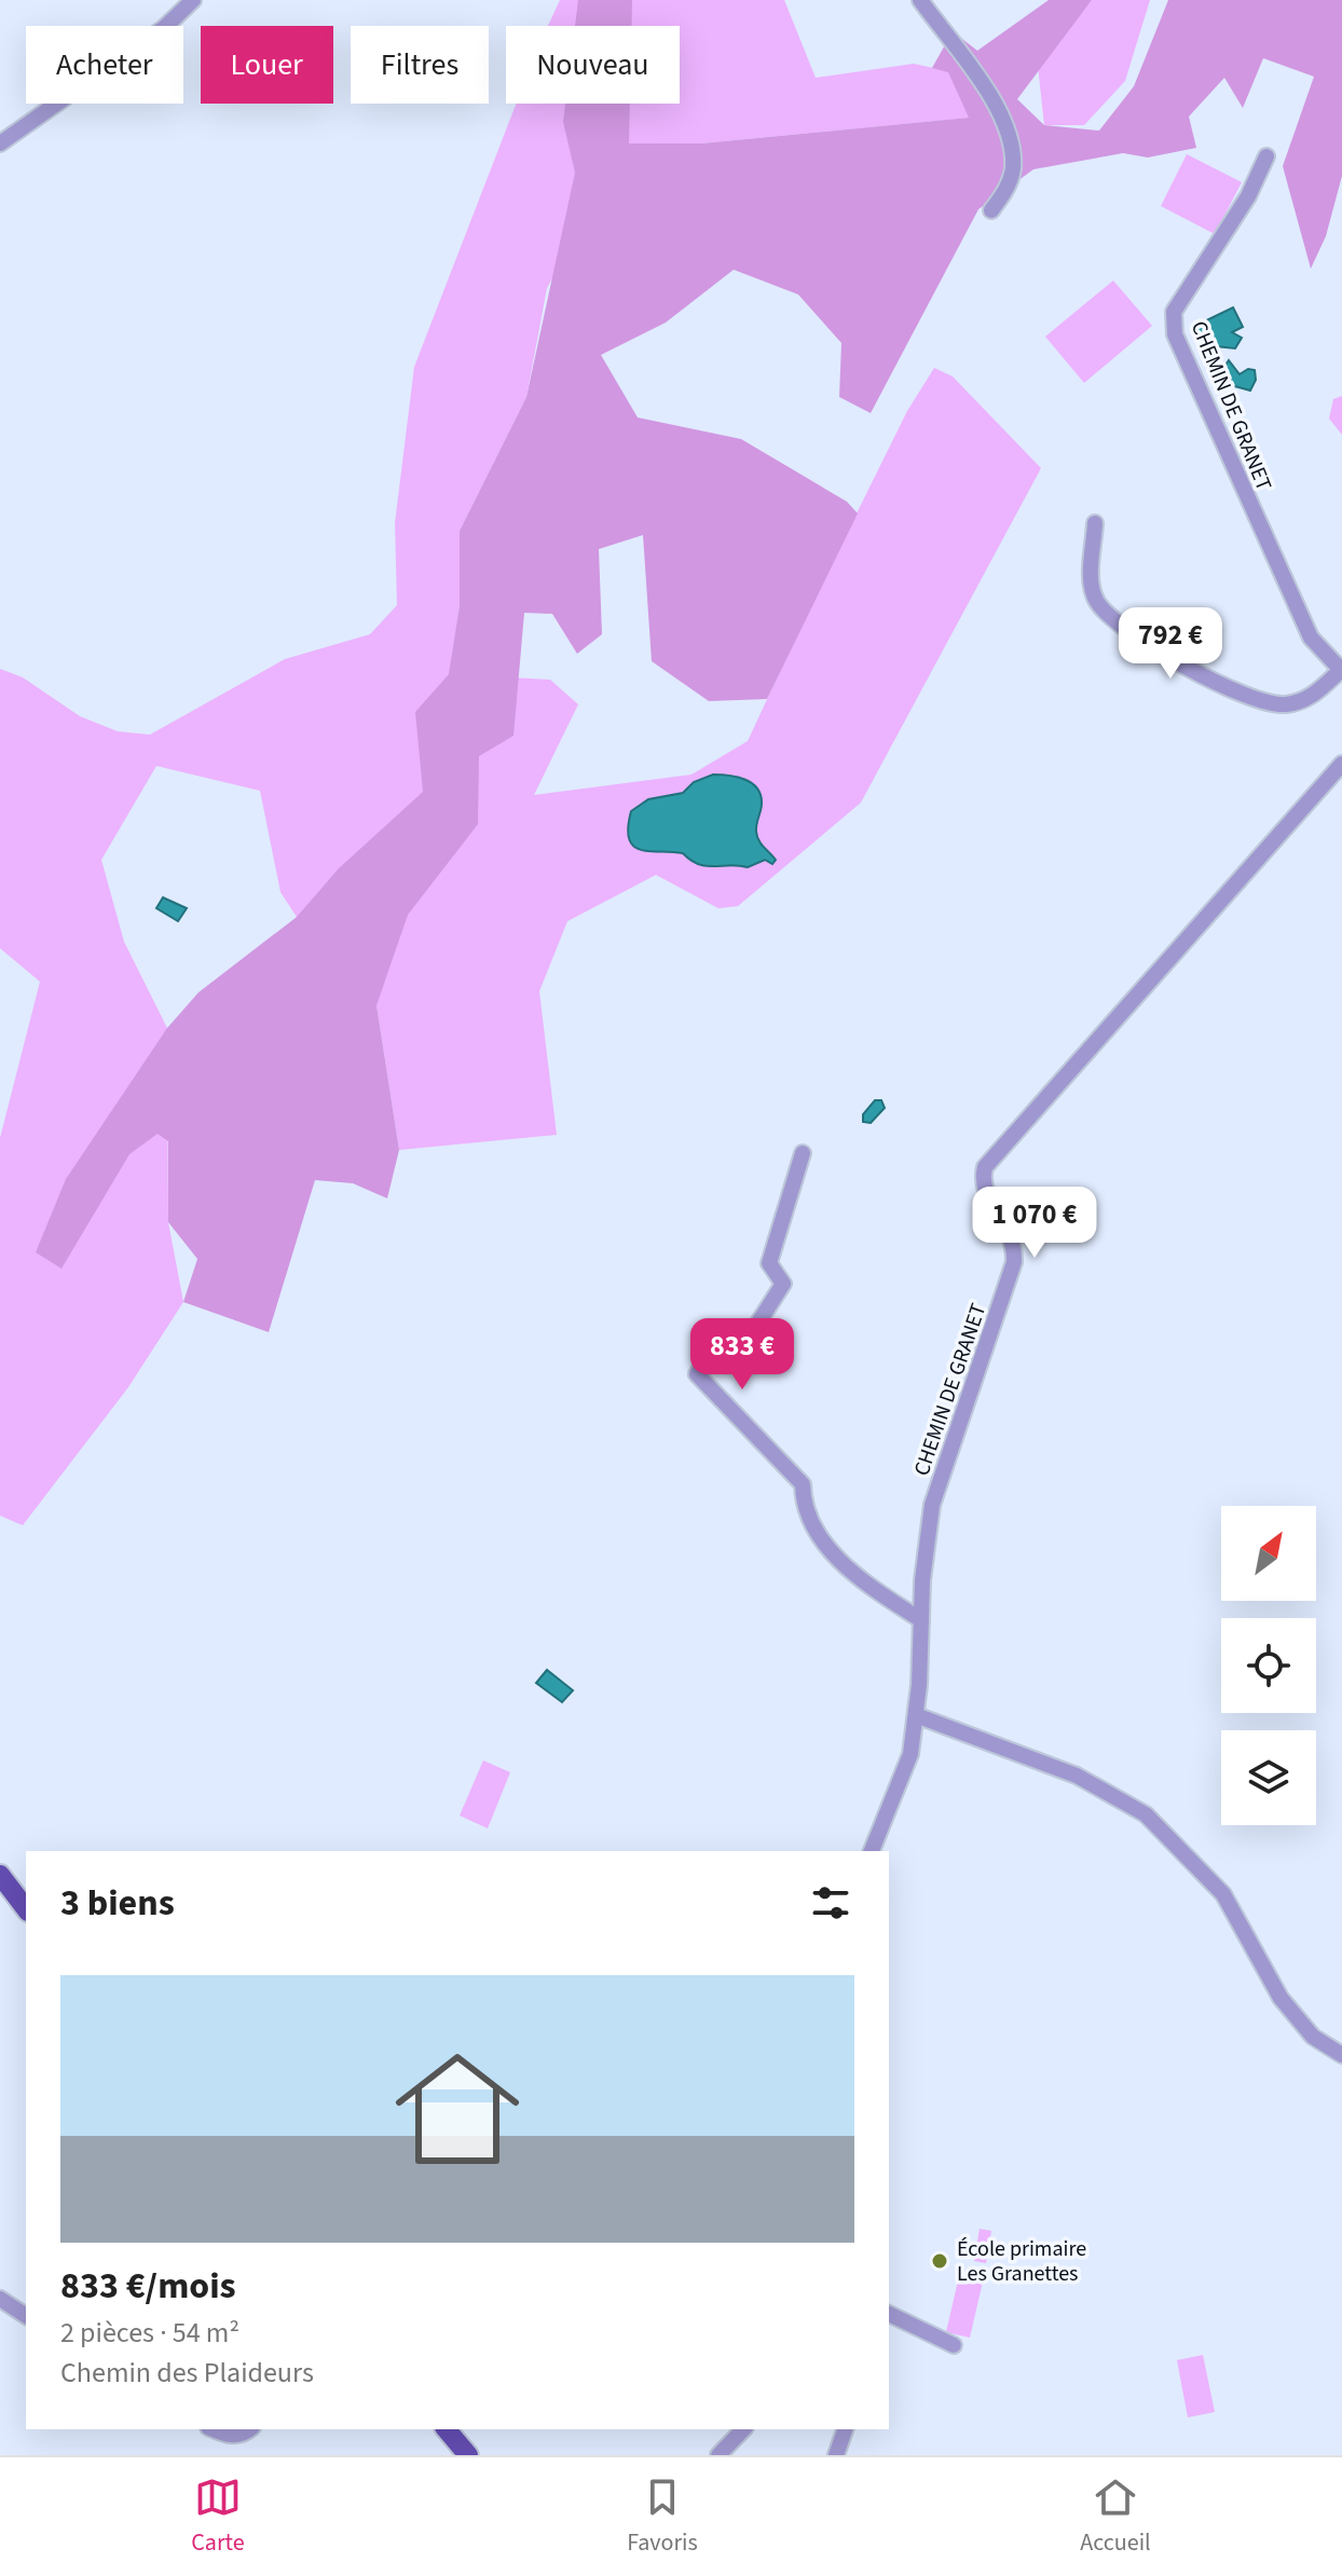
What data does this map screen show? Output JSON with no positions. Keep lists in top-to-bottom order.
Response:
{
  "streets": {
    "street": ["CHEMIN DE GRANET"]
  },
  "places": ["École primaire Les Granettes"],
  "north": "top right",
  "page": {
    "chip": [
      "Acheter",
      "Louer",
      "Filtres",
      "Nouveau"
    ],
    "price": ["792 €", "1 070 €", "833 €"],
    "heading": "3 biens",
    "list": [
      {
        "name": "833 €/mois",
        "note": "2 pièces · 54 m² · Chemin des Plaideurs"
      }
    ],
    "tabs": ["Carte", "Favoris", "Accueil"]
  }
}
